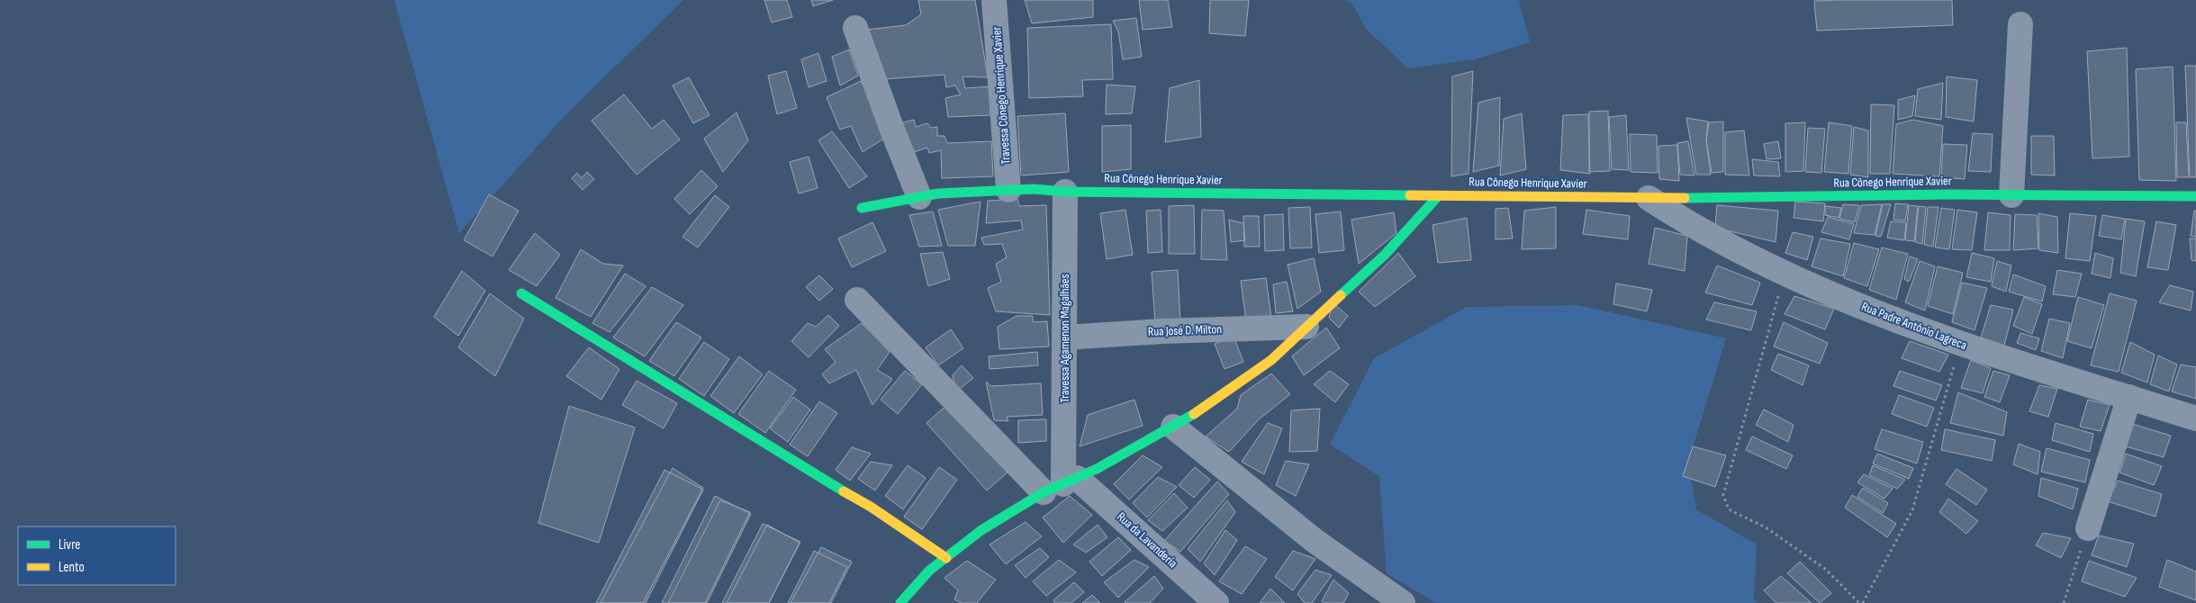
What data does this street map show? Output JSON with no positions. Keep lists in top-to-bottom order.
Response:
{
  "streets": {
    "street": [
      "Travessa Cônego Henrique Xavier",
      "Rua Cônego Henrique Xavier",
      "Rua Padre Antônio Lagreca",
      "Rua José D. Milton",
      "Travessa Agamenon Magalhães",
      "Rua da Lavanderia"
    ]
  },
  "crossings": [
    ["Travessa Cônego Henrique Xavier", "Rua Cônego Henrique Xavier"],
    ["Rua Cônego Henrique Xavier", "Rua Padre Antônio Lagreca"],
    ["Rua Cônego Henrique Xavier", "Travessa Agamenon Magalhães"],
    ["Rua José D. Milton", "Travessa Agamenon Magalhães"],
    ["Travessa Agamenon Magalhães", "Rua da Lavanderia"]
  ],
  "legend": ["Livre", "Lento"]
}
